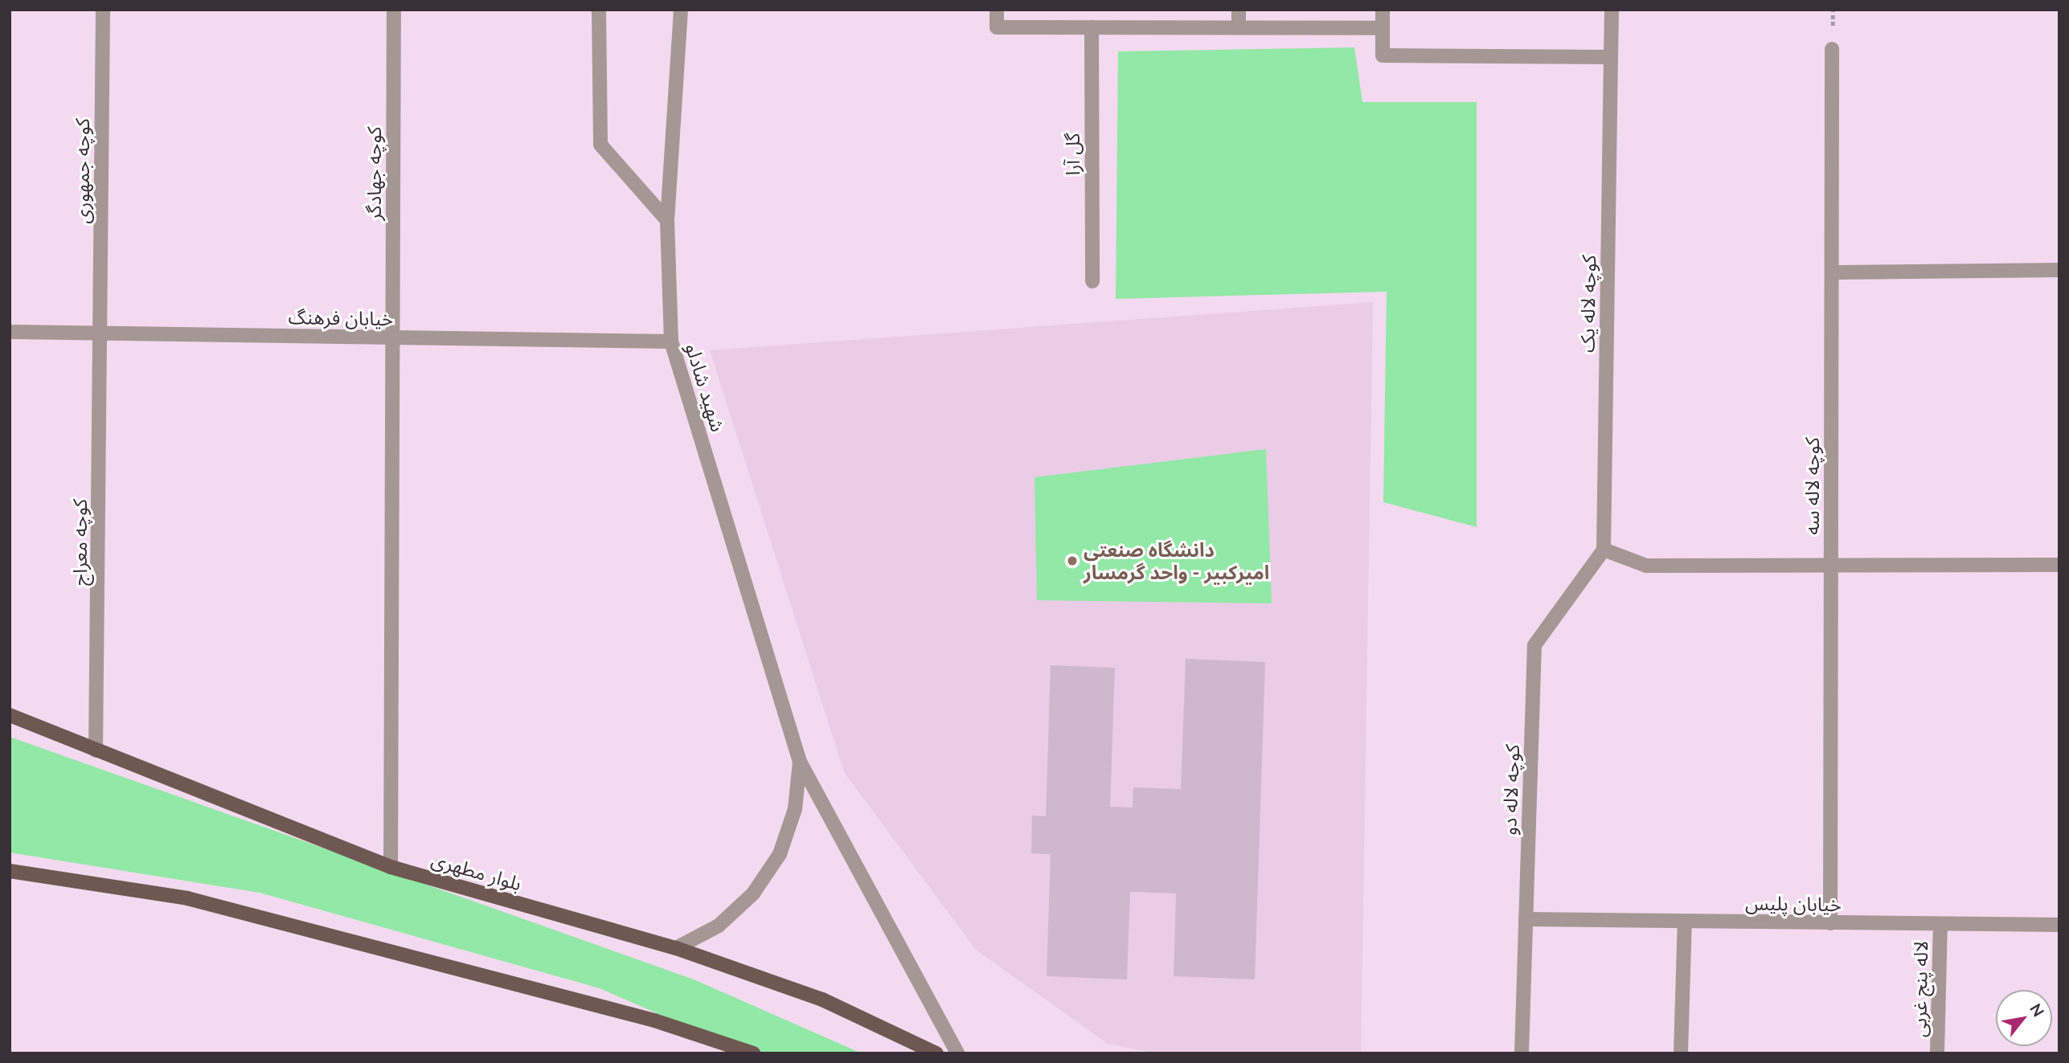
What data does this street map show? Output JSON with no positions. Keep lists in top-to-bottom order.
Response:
{
  "streets": {
    "main road": ["بلوار مطهری"],
    "street": [
      "گل آرا",
      "کوچه جمهوری",
      "کوچه جهادگر",
      "کوچه لاله یک",
      "خیابان فرهنگ",
      "شهید شادلو",
      "کوچه لاله سه",
      "کوچه معراج",
      "کوچه لاله دو",
      "خیابان پلیس",
      "لاله پنج غربی"
    ]
  },
  "crossings": [
    ["کوچه جمهوری", "خیابان فرهنگ"],
    ["کوچه جمهوری", "کوچه معراج"],
    ["کوچه جهادگر", "خیابان فرهنگ"],
    ["کوچه جهادگر", "بلوار مطهری"],
    ["کوچه لاله یک", "کوچه لاله دو"],
    ["خیابان فرهنگ", "شهید شادلو"],
    ["خیابان فرهنگ", "کوچه معراج"],
    ["کوچه لاله سه", "خیابان پلیس"],
    ["کوچه معراج", "بلوار مطهری"],
    ["کوچه لاله دو", "خیابان پلیس"],
    ["خیابان پلیس", "لاله پنج غربی"]
  ],
  "places": ["دانشگاه صنعتی امیرکبیر - واحد گرمسار"],
  "north": "top right"
}
